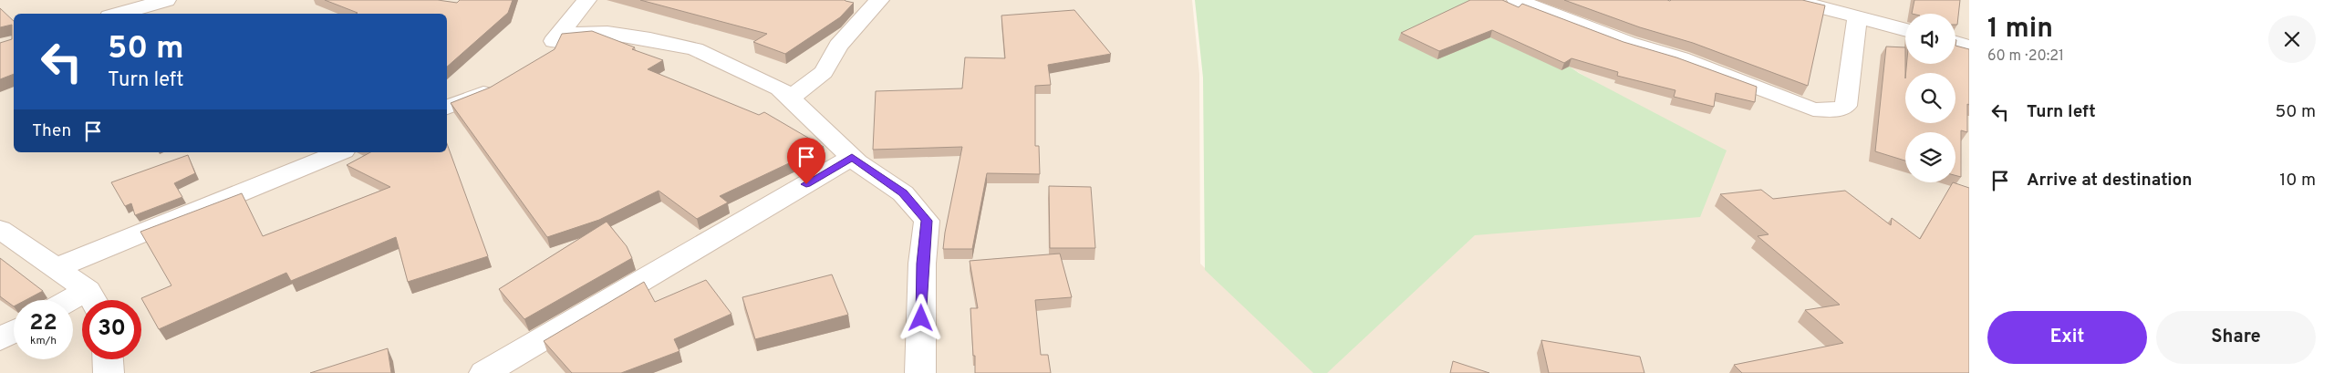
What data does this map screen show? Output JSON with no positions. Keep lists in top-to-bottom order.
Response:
{
  "page": {
    "heading": ["1 min", "60 m · 20:21"],
    "turn": ["50 m", "Turn left"],
    "list": [
      {
        "name": "Turn left",
        "value": "50 m"
      },
      {
        "name": "Arrive at destination",
        "value": "10 m"
      }
    ],
    "then": "Then",
    "speed": "22 km/h",
    "limit": "30",
    "buttons": ["Exit", "Share"]
  }
}
